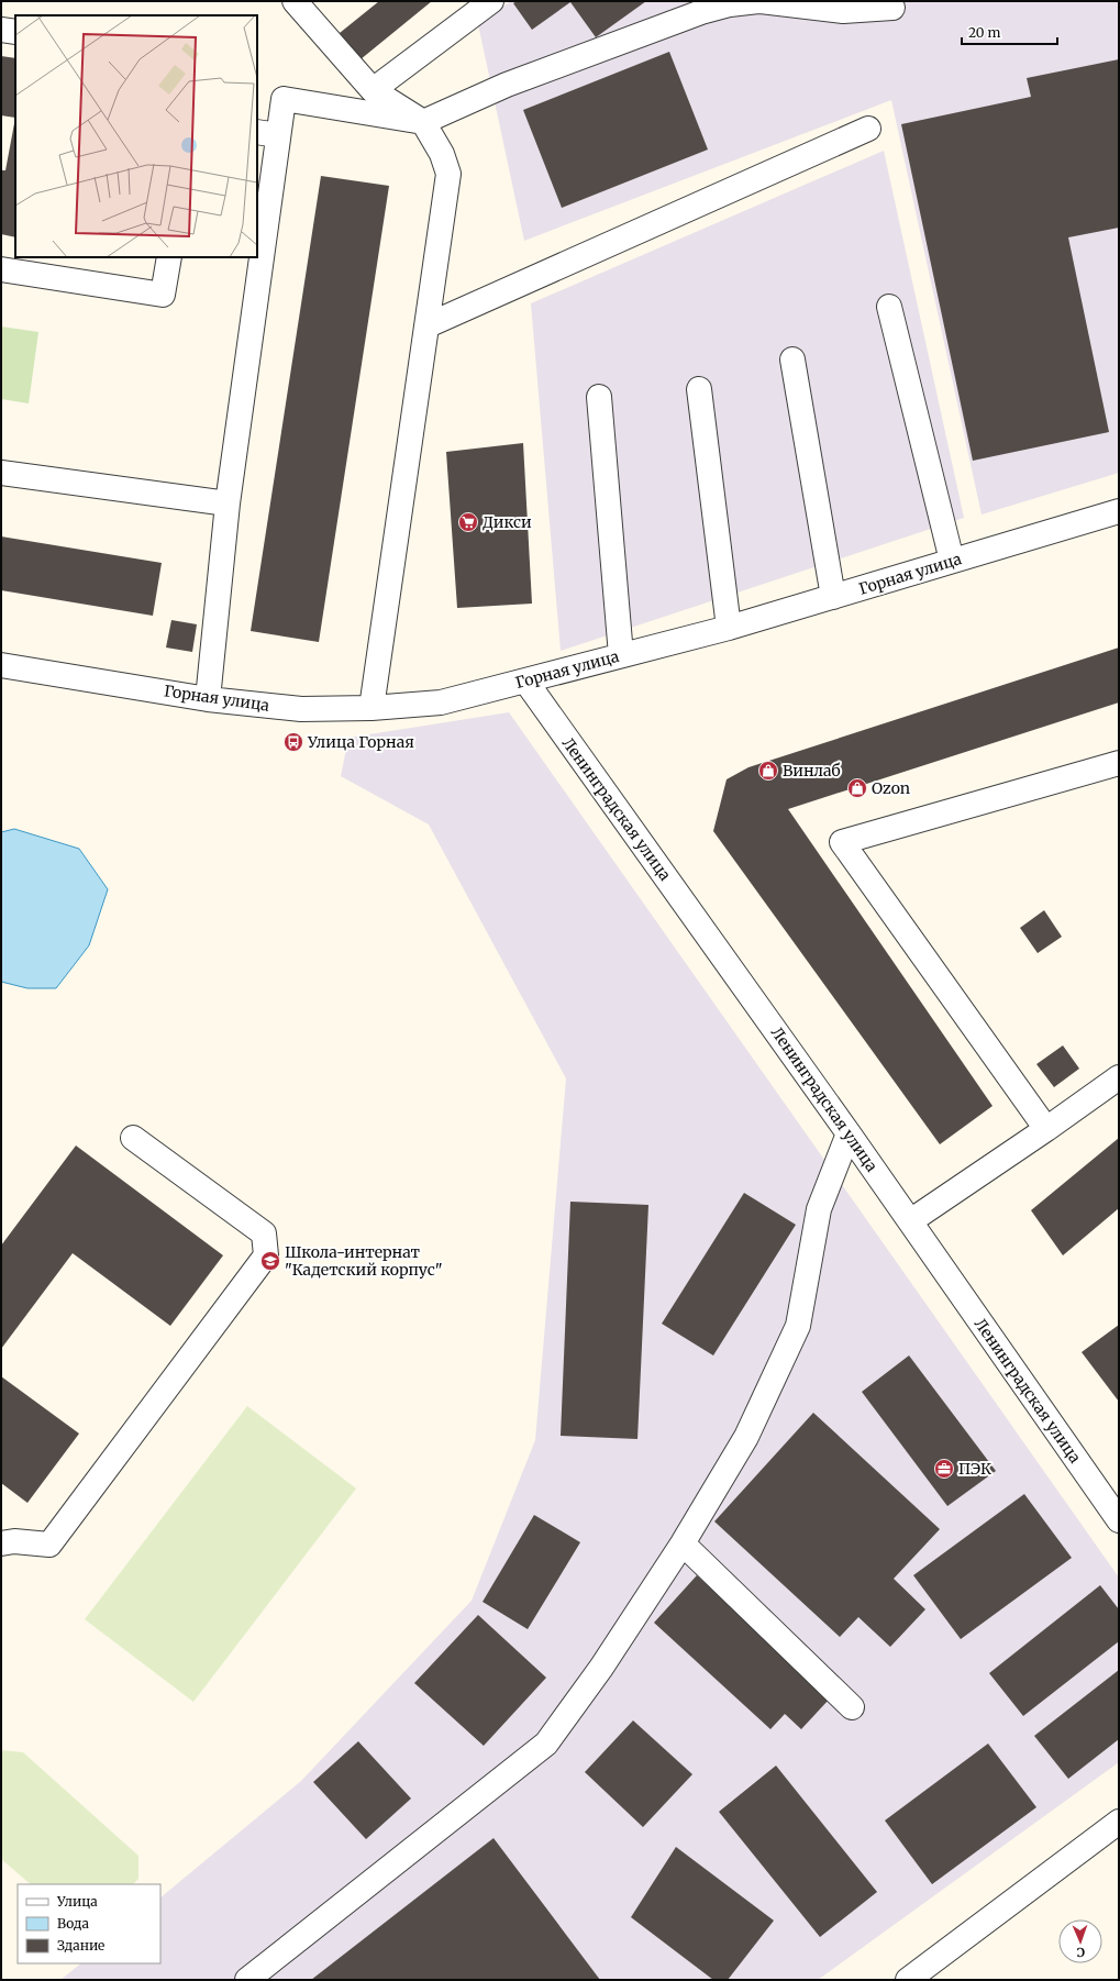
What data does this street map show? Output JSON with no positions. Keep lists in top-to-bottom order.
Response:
{
  "streets": {
    "street": ["Горная улица", "Ленинградская улица"]
  },
  "crossings": [
    ["Горная улица", "Ленинградская улица"]
  ],
  "places": {
    "supermarket": ["Дикси"],
    "bus stop": ["Улица Горная"],
    "shop": ["Винлаб", "Ozon"],
    "school or university": ["Школа-интернат \"Кадетский корпус\""],
    "office": ["ПЭК"]
  },
  "legend": ["Улица", "Вода", "Здание"],
  "scale_bar": "20 m",
  "north": "bottom"
}
